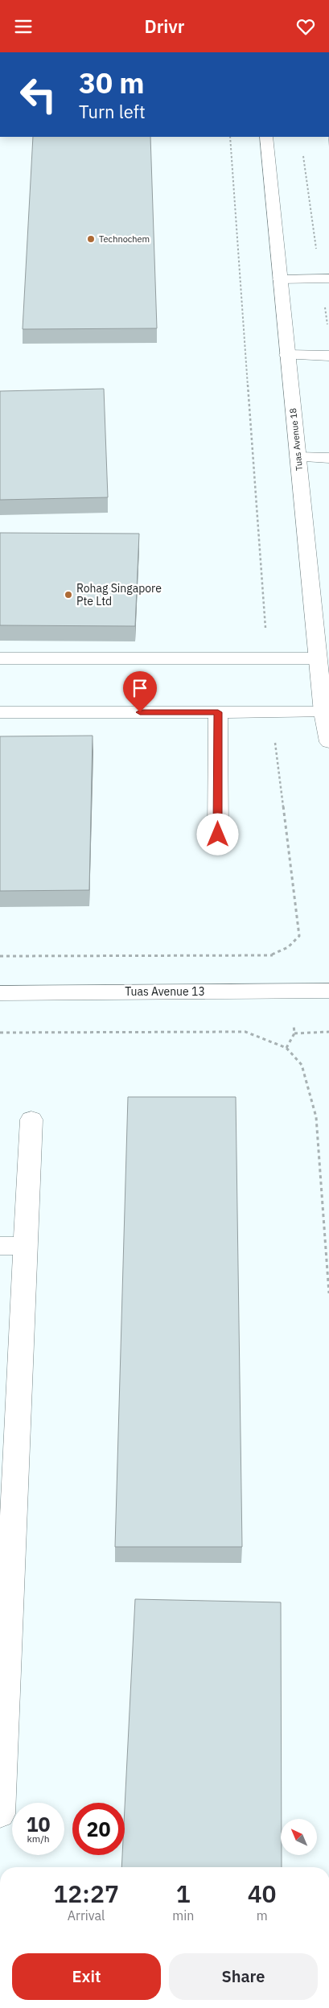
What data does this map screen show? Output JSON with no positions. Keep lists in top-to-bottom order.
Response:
{
  "streets": {
    "street": ["Tuas Avenue 18", "Tuas Avenue 13"]
  },
  "places": ["Technochem", "Rohag Singapore Pte Ltd"],
  "north": "top left",
  "page": {
    "header": "Drivr",
    "turn": ["30 m", "Turn left"],
    "speed": "10 km/h",
    "limit": "20",
    "eta": [
      "12:27",
      "Arrival",
      "1",
      "min",
      "40",
      "m"
    ],
    "buttons": ["Exit", "Share"]
  }
}
